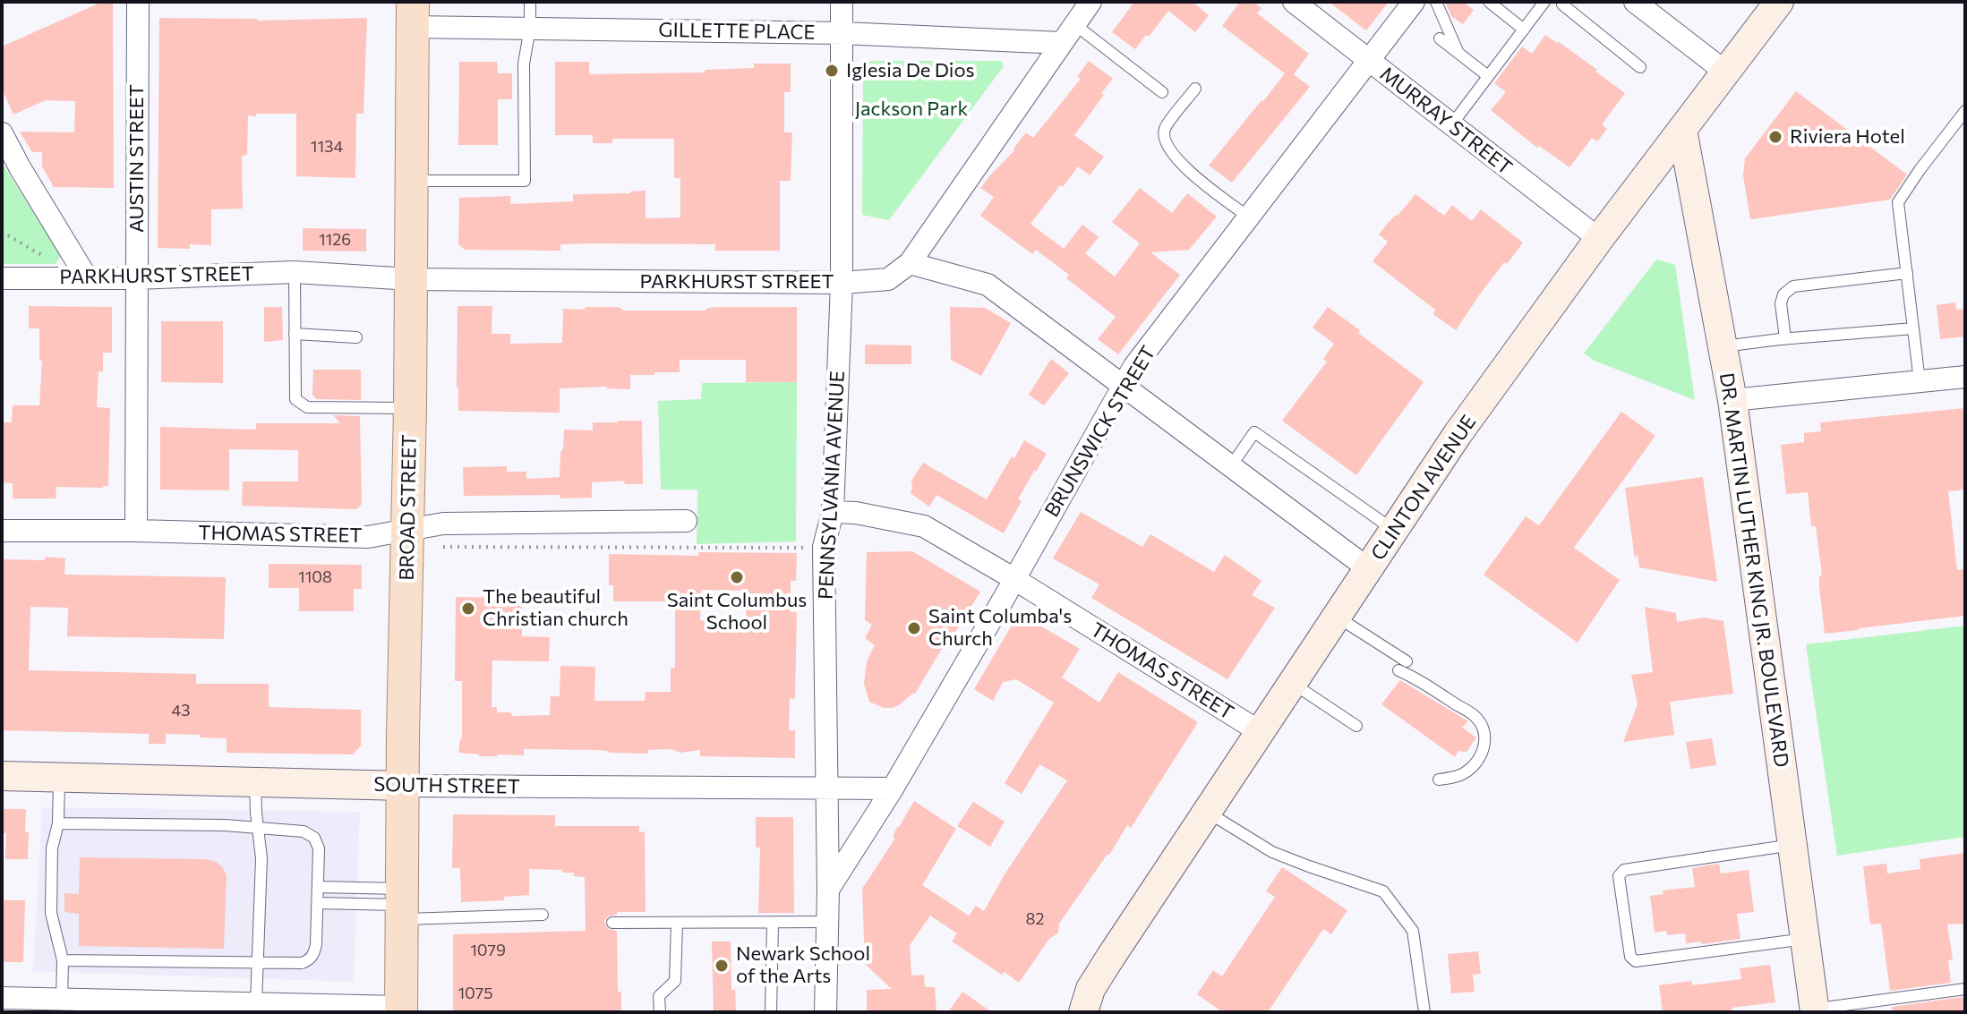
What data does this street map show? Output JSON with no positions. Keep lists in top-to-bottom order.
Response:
{
  "streets": {
    "main road": [
      "CLINTON AVENUE",
      "BROAD STREET",
      "DR. MARTIN LUTHER KING JR. BOULEVARD",
      "SOUTH STREET"
    ],
    "street": [
      "GILLETTE PLACE",
      "MURRAY STREET",
      "AUSTIN STREET",
      "PARKHURST STREET",
      "BRUNSWICK STREET",
      "PENNSYLVANIA AVENUE",
      "THOMAS STREET"
    ]
  },
  "crossings": [
    ["GILLETTE PLACE", "PENNSYLVANIA AVENUE"],
    ["GILLETTE PLACE", "BROAD STREET"],
    ["MURRAY STREET", "BRUNSWICK STREET"],
    ["MURRAY STREET", "CLINTON AVENUE"],
    ["AUSTIN STREET", "PARKHURST STREET"],
    ["AUSTIN STREET", "THOMAS STREET"],
    ["PARKHURST STREET", "PENNSYLVANIA AVENUE"],
    ["PARKHURST STREET", "BROAD STREET"],
    ["BRUNSWICK STREET", "PENNSYLVANIA AVENUE"],
    ["BRUNSWICK STREET", "THOMAS STREET"],
    ["BRUNSWICK STREET", "SOUTH STREET"],
    ["PENNSYLVANIA AVENUE", "THOMAS STREET"],
    ["PENNSYLVANIA AVENUE", "SOUTH STREET"],
    ["CLINTON AVENUE", "THOMAS STREET"],
    ["CLINTON AVENUE", "DR. MARTIN LUTHER KING JR. BOULEVARD"],
    ["BROAD STREET", "THOMAS STREET"],
    ["BROAD STREET", "SOUTH STREET"]
  ],
  "parks": ["Jackson Park"],
  "places": [
    "Iglesia De Dios",
    "Riviera Hotel",
    "Saint Columbus School",
    "The beautiful Christian church",
    "Saint Columba's Church",
    "Newark School of the Arts"
  ],
  "house_numbers": [
    "1134",
    "1126",
    "1108",
    "43",
    "82",
    "1079",
    "1075"
  ]
}
